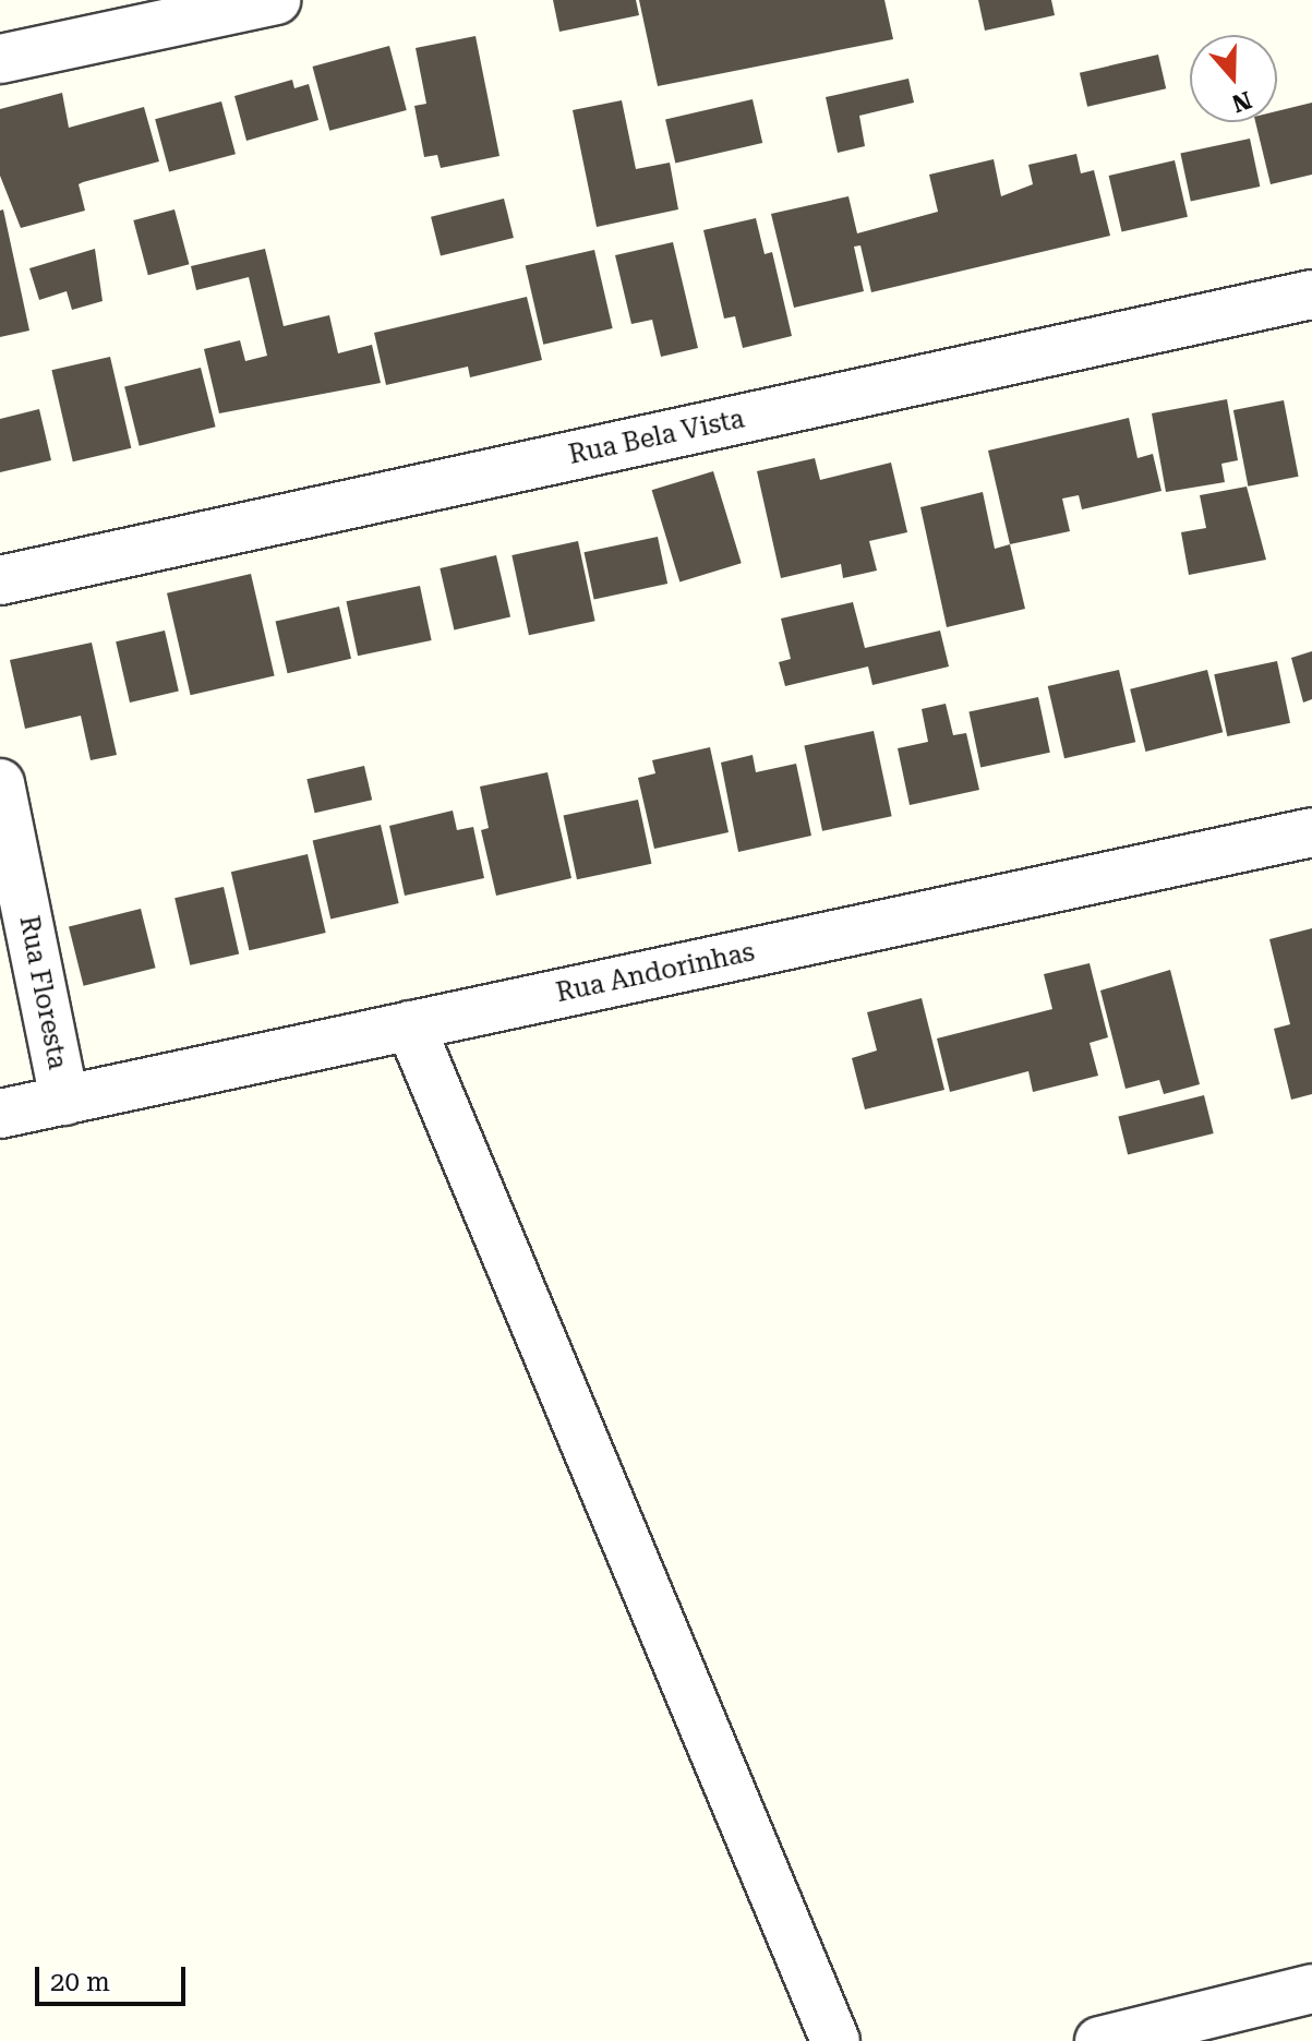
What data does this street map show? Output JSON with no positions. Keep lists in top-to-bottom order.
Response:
{
  "streets": {
    "street": ["Rua Bela Vista", "Rua Andorinhas", "Rua Floresta"]
  },
  "crossings": [
    ["Rua Andorinhas", "Rua Floresta"]
  ],
  "scale_bar": "20 m",
  "north": "bottom"
}
